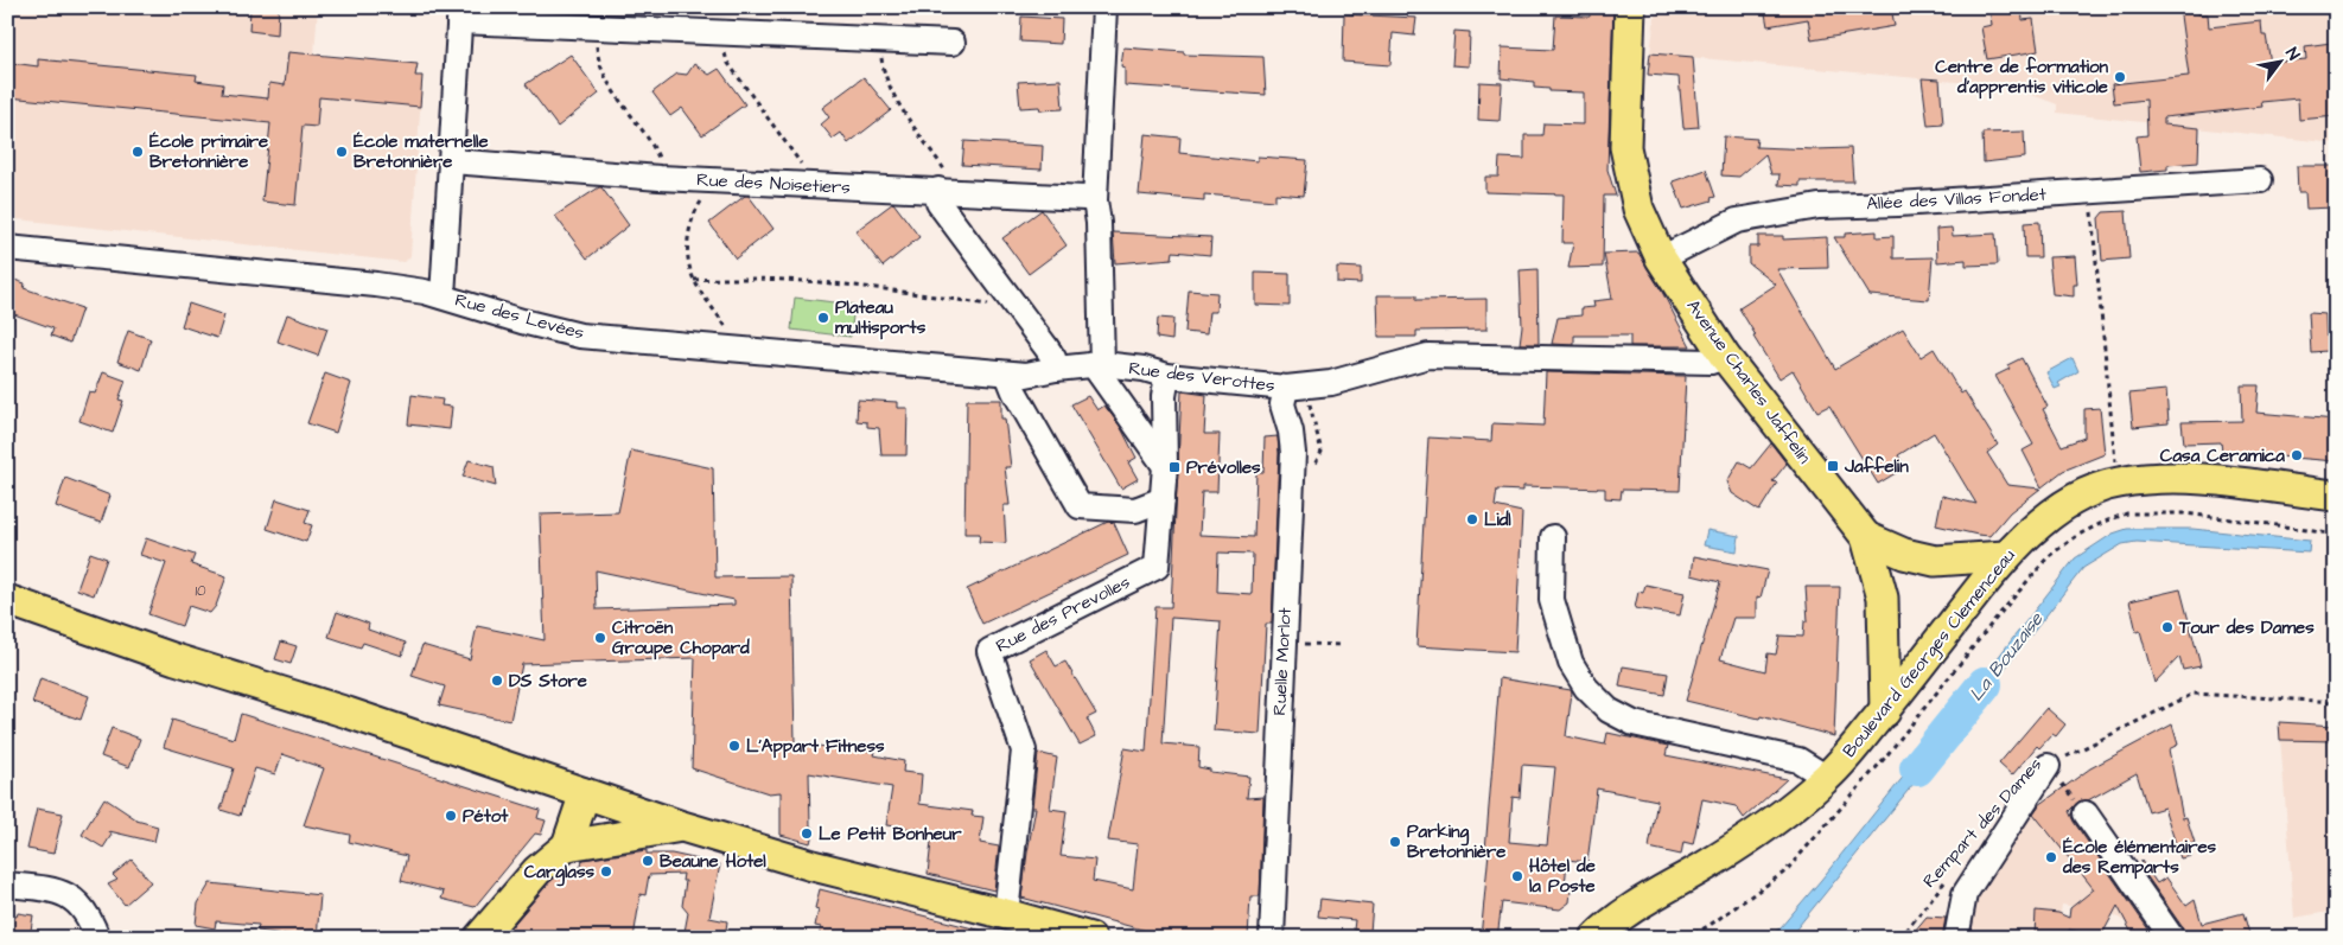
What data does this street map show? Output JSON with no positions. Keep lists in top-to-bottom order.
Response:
{
  "streets": {
    "main road": ["Avenue Charles Jaffelin", "Boulevard Georges Clemenceau"],
    "street": [
      "Rue des Noisetiers",
      "Allée des Villas Fondet",
      "Rue des Levées",
      "Rue des Verottes",
      "Rue des Prevolles",
      "Ruelle Morlot"
    ],
    "path": ["Rempart des Dames"]
  },
  "crossings": [
    ["Allée des Villas Fondet", "Avenue Charles Jaffelin"],
    ["Rue des Levées", "Rue des Verottes"],
    ["Rue des Verottes", "Avenue Charles Jaffelin"],
    ["Rue des Verottes", "Rue des Prevolles"],
    ["Rue des Verottes", "Ruelle Morlot"]
  ],
  "water": ["La Bouzaise"],
  "places": {
    "other": [
      "Centre de formation d'apprentis viticole",
      "École primaire Bretonnière",
      "École maternelle Bretonnière",
      "Plateau multisports",
      "Casa Ceramica",
      "Lidl",
      "Tour des Dames",
      "Citroën Groupe Chopard",
      "DS Store",
      "L'Appart Fitness",
      "Pétot",
      "Le Petit Bonheur",
      "Parking Bretonnière",
      "École élémentaires des Remparts",
      "Beaune Hotel",
      "Carglass",
      "Hôtel de la Poste"
    ],
    "transit": ["Jaffelin", "Prévolles"]
  },
  "house_numbers": ["10"],
  "north": "top right"
}
